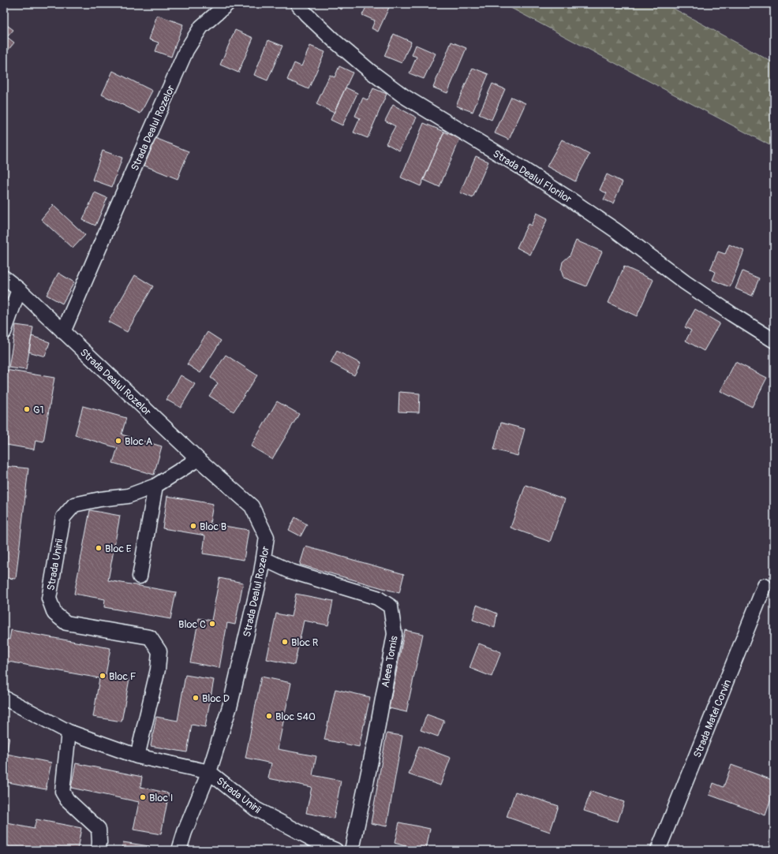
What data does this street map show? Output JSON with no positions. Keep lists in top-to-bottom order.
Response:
{
  "streets": {
    "street": [
      "Strada Dealul Rozelor",
      "Strada Dealul Florilor",
      "Strada Unirii",
      "Aleea Tomis",
      "Strada Matei Corvin"
    ]
  },
  "crossings": [
    ["Strada Dealul Rozelor", "Strada Unirii"],
    ["Strada Dealul Rozelor", "Aleea Tomis"]
  ],
  "places": [
    "G1",
    "Bloc A",
    "Bloc B",
    "Bloc E",
    "Bloc C",
    "Bloc R",
    "Bloc F",
    "Bloc D",
    "Bloc S40",
    "Bloc I"
  ]
}
